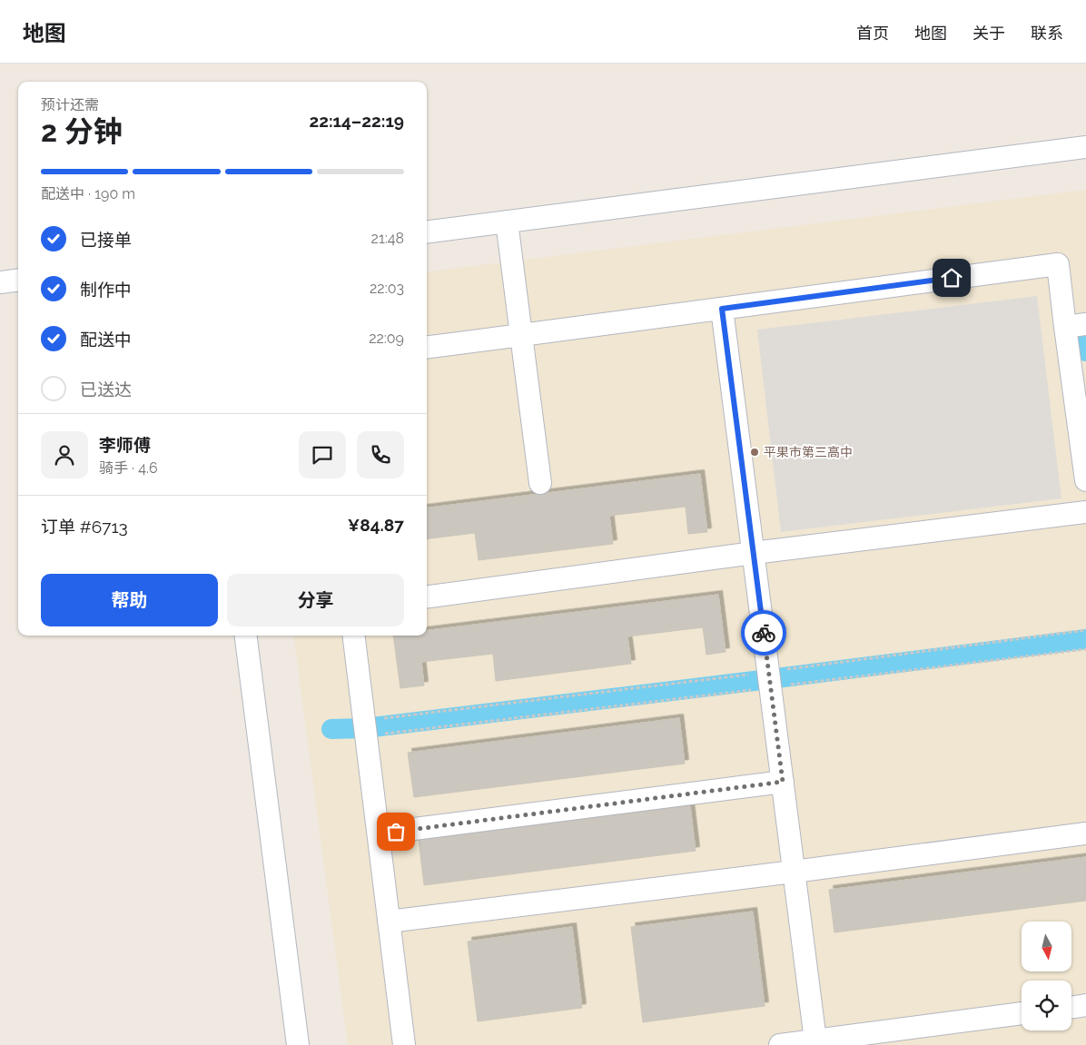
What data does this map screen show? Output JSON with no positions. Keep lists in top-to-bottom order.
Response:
{
  "places": ["平果市第三高中"],
  "north": "bottom",
  "page": {
    "header": "地图",
    "nav": [
      "首页",
      "地图",
      "关于",
      "联系"
    ],
    "heading": ["2 分钟", "预计还需", "22:14–22:19"],
    "panel": [
      "李师傅",
      "骑手 · 4.6",
      "订单 #6713",
      "¥84.87"
    ],
    "bar": "配送中 · 190 m",
    "list": [
      ["已接单", "21:48"],
      ["制作中", "22:03"],
      ["配送中", "22:09"],
      "已送达"
    ],
    "buttons": ["帮助", "分享"]
  }
}
